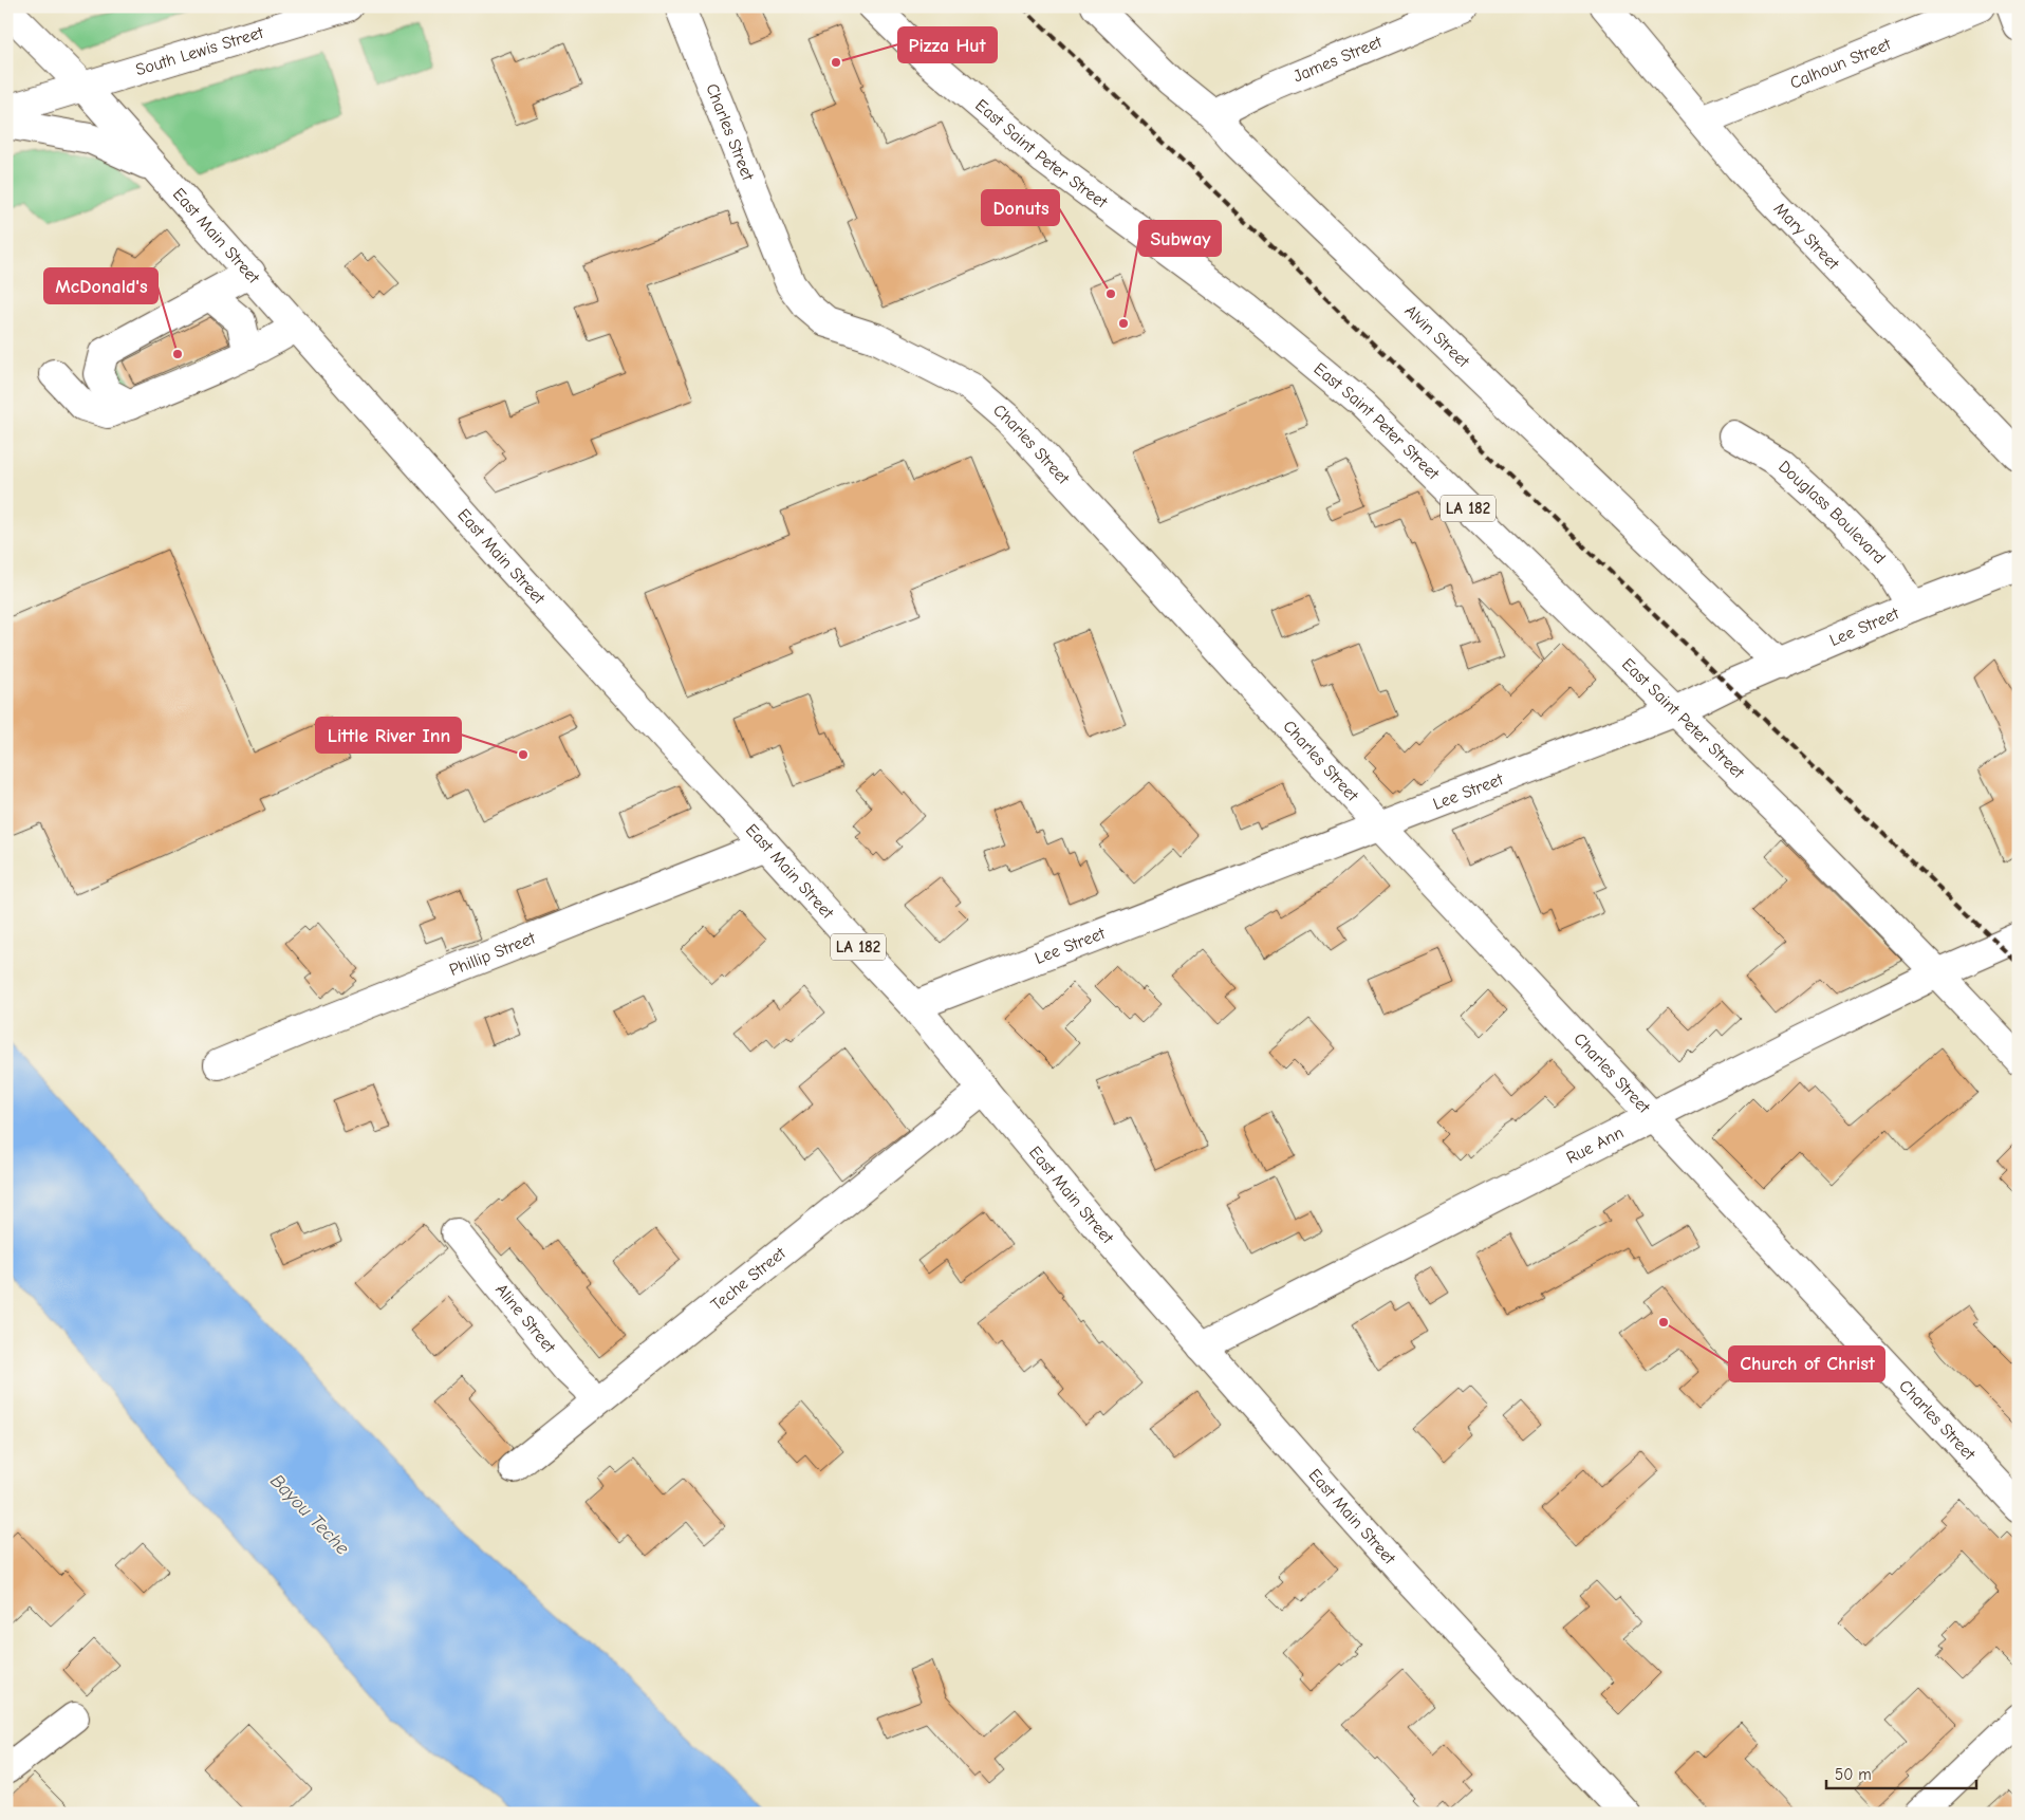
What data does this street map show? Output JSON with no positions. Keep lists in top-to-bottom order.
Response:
{
  "streets": {
    "street": [
      "South Lewis Street",
      "James Street",
      "Calhoun Street",
      "Charles Street",
      "East Saint Peter Street",
      "East Main Street",
      "Mary Street",
      "Alvin Street",
      "LA 182",
      "Douglass Boulevard",
      "Lee Street",
      "Phillip Street",
      "Rue Ann",
      "Teche Street",
      "Aline Street"
    ]
  },
  "crossings": [
    ["South Lewis Street", "East Main Street"],
    ["James Street", "Alvin Street"],
    ["Calhoun Street", "Mary Street"],
    ["Charles Street", "Lee Street"],
    ["Charles Street", "Rue Ann"],
    ["East Saint Peter Street", "Lee Street"],
    ["East Saint Peter Street", "Rue Ann"],
    ["East Main Street", "Lee Street"],
    ["East Main Street", "Phillip Street"],
    ["East Main Street", "Rue Ann"],
    ["East Main Street", "Teche Street"],
    ["Alvin Street", "Lee Street"],
    ["Douglass Boulevard", "Lee Street"],
    ["Teche Street", "Aline Street"]
  ],
  "water": ["Bayou Teche"],
  "places": [
    "Pizza Hut",
    "Donuts",
    "Subway",
    "McDonald's",
    "Little River Inn",
    "Church of Christ"
  ],
  "scale_bar": "50 m"
}
